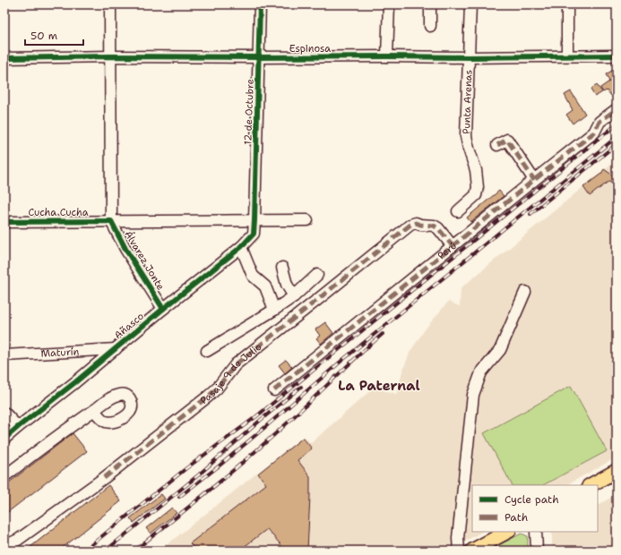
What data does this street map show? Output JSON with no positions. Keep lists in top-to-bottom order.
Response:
{
  "streets": {
    "street": [
      "Espinosa",
      "Punta Arenas",
      "12 de Octubre",
      "Cucha Cucha",
      "Perú",
      "Álvarez Jonte",
      "Añasco",
      "Maturín",
      "Pasaje 9 de Julio"
    ]
  },
  "crossings": [
    ["Espinosa", "Punta Arenas"],
    ["Espinosa", "12 de Octubre"],
    ["Espinosa", "Álvarez Jonte"],
    ["12 de Octubre", "Cucha Cucha"],
    ["12 de Octubre", "Añasco"],
    ["Cucha Cucha", "Álvarez Jonte"],
    ["Cucha Cucha", "Añasco"],
    ["Perú", "Pasaje 9 de Julio"],
    ["Álvarez Jonte", "Añasco"],
    ["Añasco", "Maturín"]
  ],
  "districts": ["La Paternal"],
  "legend": ["Cycle path", "Path"],
  "scale_bar": "50 m"
}
